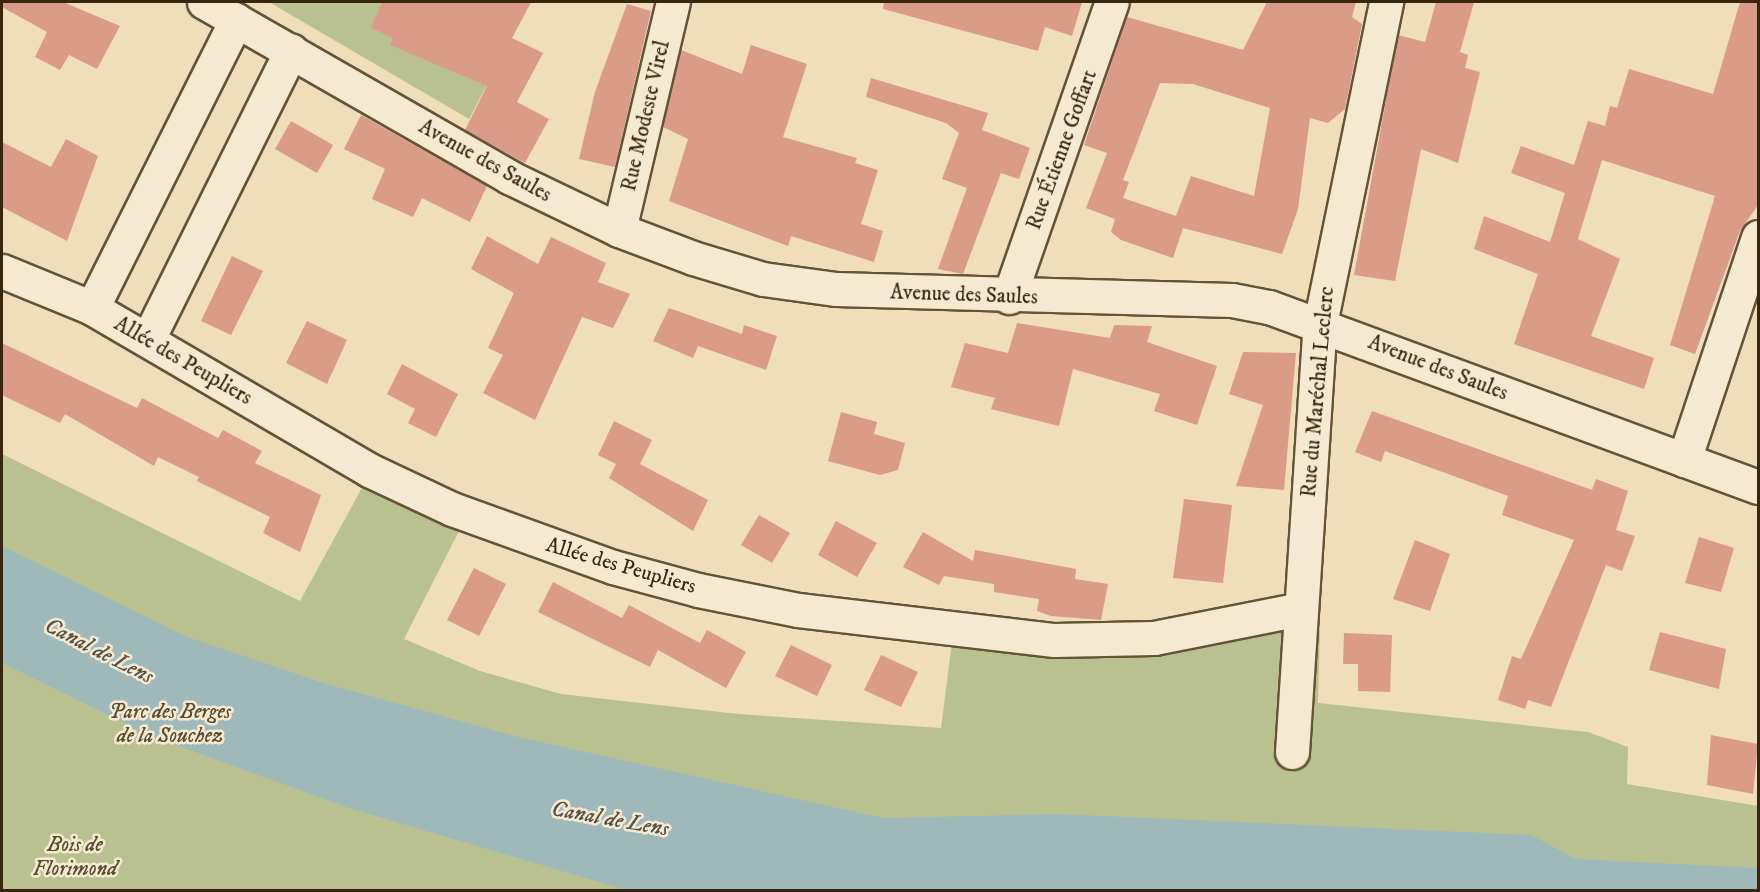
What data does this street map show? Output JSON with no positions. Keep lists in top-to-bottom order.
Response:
{
  "streets": {
    "street": [
      "Rue Modeste Virel",
      "Rue Étienne Goffart",
      "Avenue des Saules",
      "Allée des Peupliers",
      "Rue du Maréchal Leclerc"
    ]
  },
  "crossings": [
    ["Rue Modeste Virel", "Avenue des Saules"],
    ["Rue Étienne Goffart", "Avenue des Saules"],
    ["Avenue des Saules", "Rue du Maréchal Leclerc"],
    ["Allée des Peupliers", "Rue du Maréchal Leclerc"]
  ],
  "water": ["Canal de Lens"],
  "parks": ["Parc des Berges de la Souchez", "Bois de Florimond"]
}
